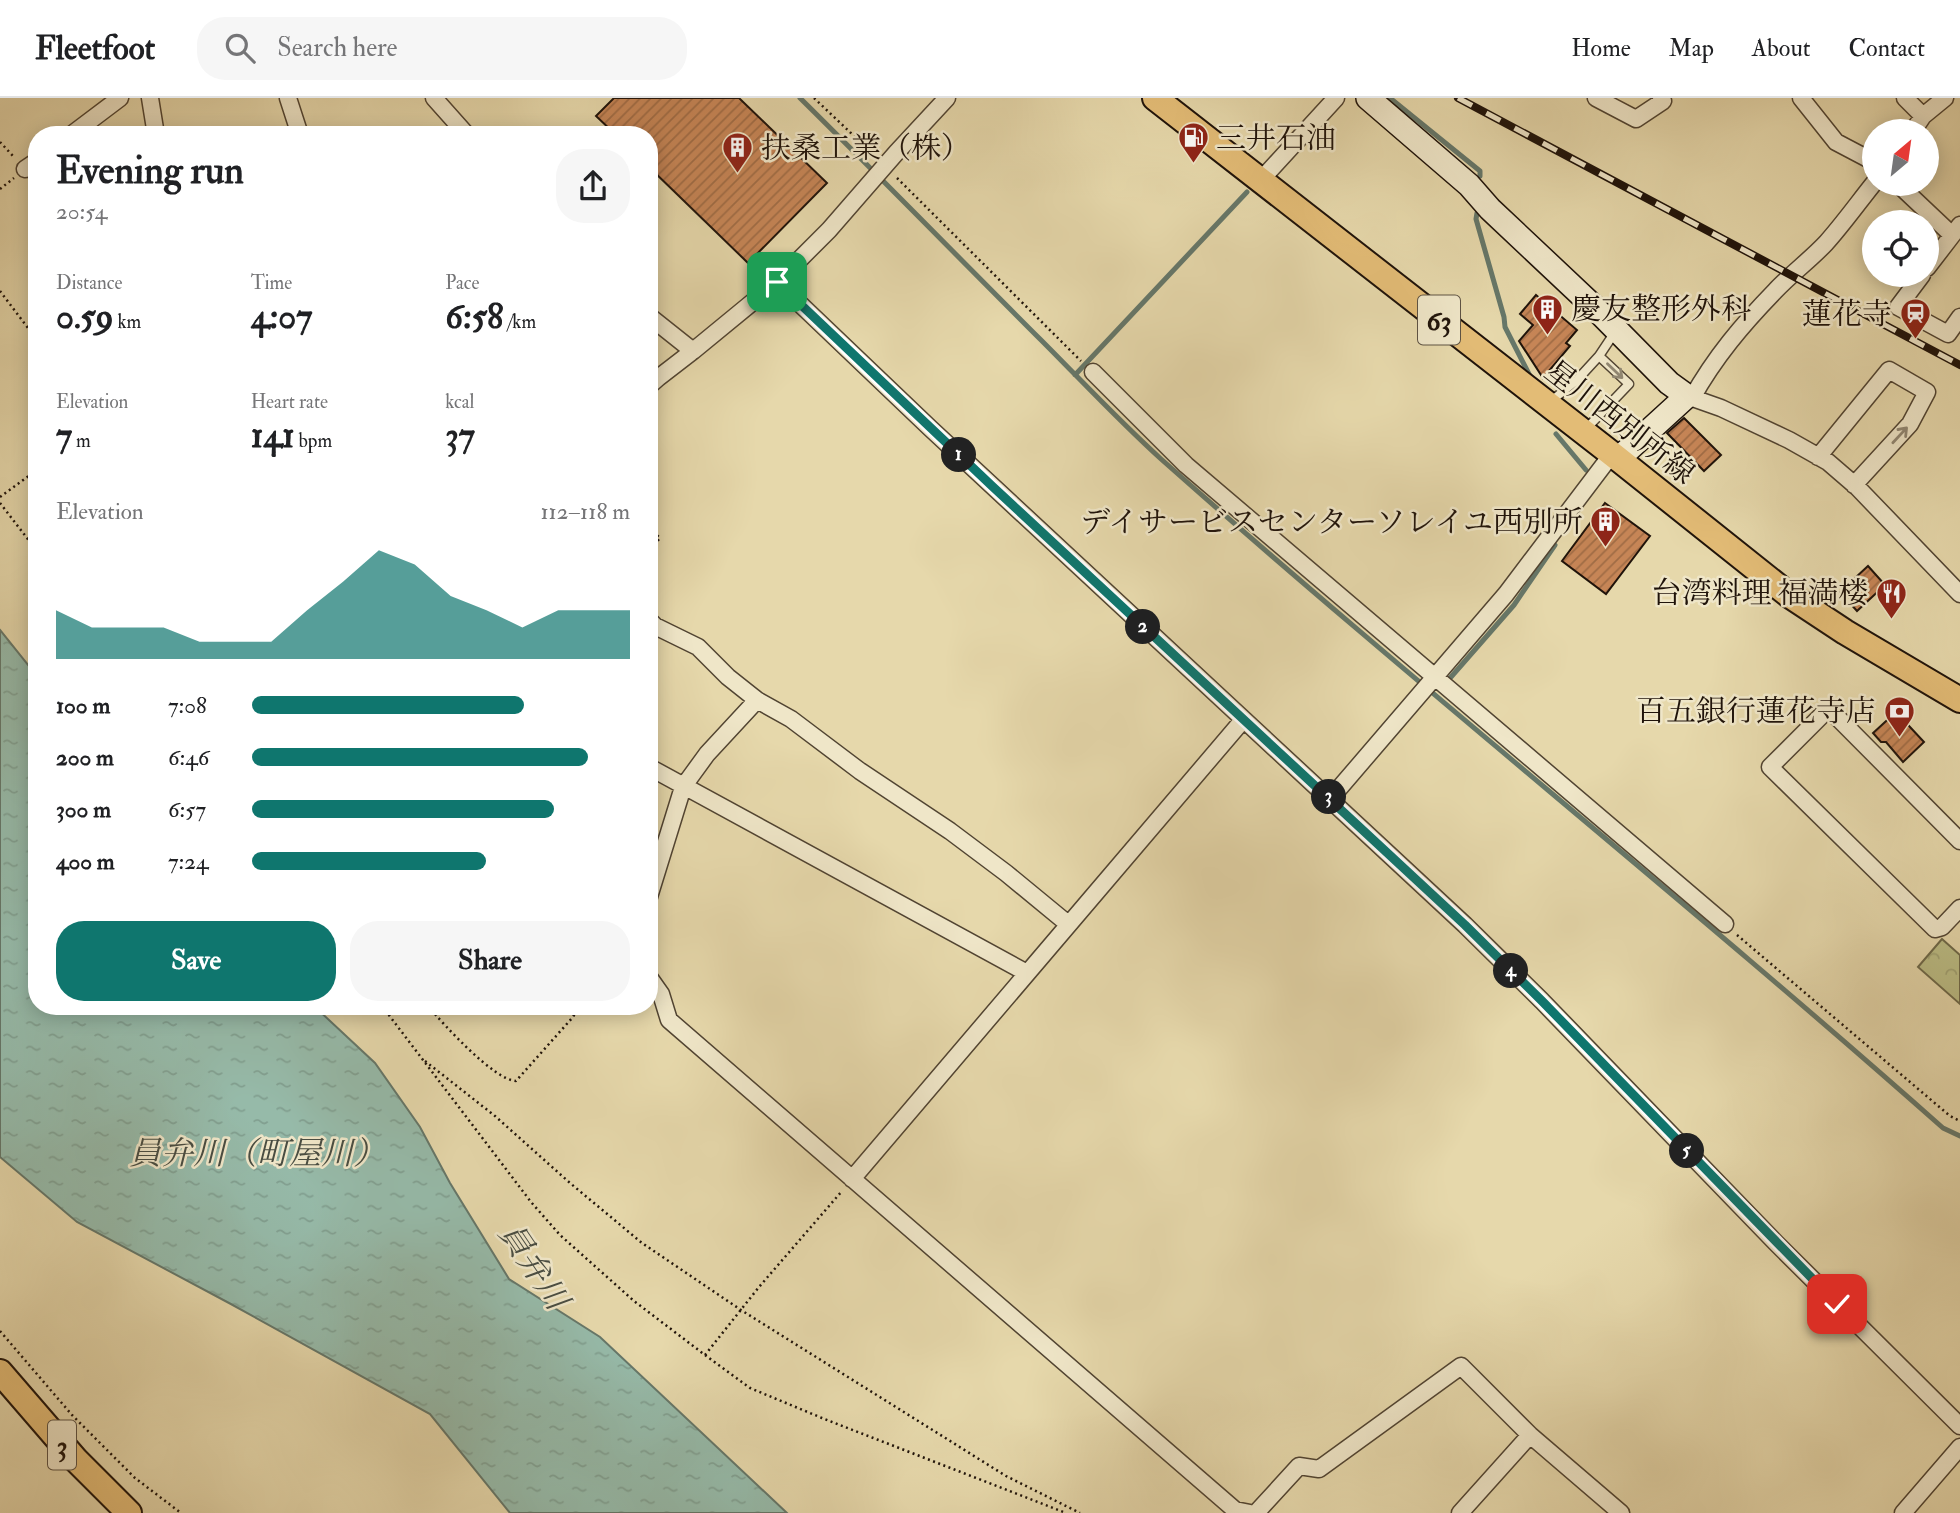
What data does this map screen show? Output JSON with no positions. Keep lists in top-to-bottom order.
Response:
{
  "streets": {
    "main road": ["63", "星川西別所線", "3"]
  },
  "water": ["員弁川（町屋川）", "員弁川"],
  "places": {
    "fuel station": ["三井石油"],
    "building": ["扶桑工業（株）", "慶友整形外科", "デイサービスセンターソレイユ西別所"],
    "station": ["蓮花寺"],
    "restaurant": ["台湾料理 福満楼"],
    "bank": ["百五銀行蓮花寺店"]
  },
  "north": "top right",
  "page": {
    "header": "Fleetfoot",
    "search": "Search here",
    "nav": [
      "Home",
      "Map",
      "About",
      "Contact"
    ],
    "heading": ["Evening run", "20:54"],
    "stats": [
      ["Distance", "0.59 km"],
      ["Time", "4:07"],
      ["Pace", "6:58 /km"],
      ["Elevation", "7 m"],
      ["Heart rate", "141 bpm"],
      ["kcal", "37"]
    ],
    "pins": [
      "1",
      "2",
      "3",
      "4",
      "5"
    ],
    "chart": ["Elevation", "112–118 m"],
    "list": [
      {
        "name": "100 m",
        "note": "7:08"
      },
      {
        "name": "200 m",
        "note": "6:46"
      },
      {
        "name": "300 m",
        "note": "6:57"
      },
      {
        "name": "400 m",
        "note": "7:24"
      }
    ],
    "buttons": ["Save", "Share"]
  }
}
